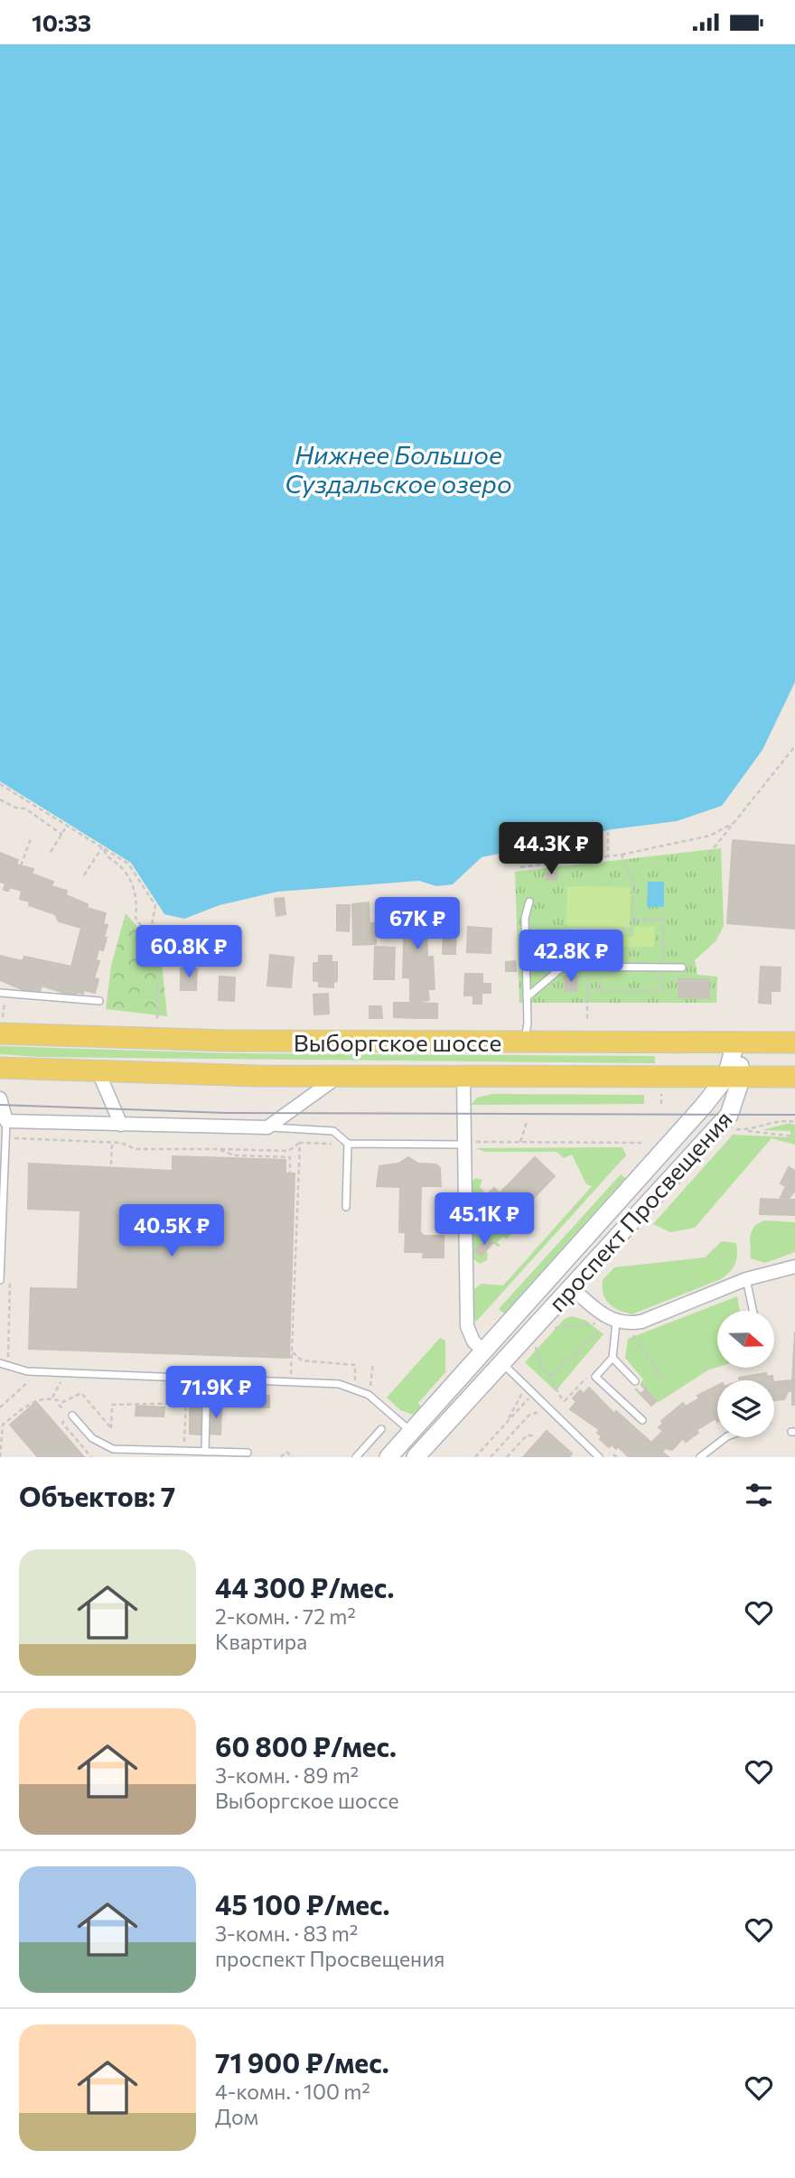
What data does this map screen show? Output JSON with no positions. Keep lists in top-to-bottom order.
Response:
{
  "streets": {
    "main road": ["Выборгское шоссе", "проспект Просвещения"]
  },
  "crossings": [
    ["Выборгское шоссе", "проспект Просвещения"]
  ],
  "water": ["Нижнее Большое Суздальское озеро"],
  "north": "right",
  "page": {
    "status": "10:33",
    "price": [
      "44.3K ₽",
      "67K ₽",
      "60.8K ₽",
      "42.8K ₽",
      "45.1K ₽",
      "40.5K ₽",
      "71.9K ₽"
    ],
    "heading": "Объектов: 7",
    "list": [
      {
        "name": "44 300 ₽/мес.",
        "note": "2-комн. · 72 m² · Квартира"
      },
      {
        "name": "60 800 ₽/мес.",
        "note": "3-комн. · 89 m² · Выборгское шоссе"
      },
      {
        "name": "45 100 ₽/мес.",
        "note": "3-комн. · 83 m² · проспект Просвещения"
      },
      {
        "name": "71 900 ₽/мес.",
        "note": "4-комн. · 100 m² · Дом"
      }
    ]
  }
}
